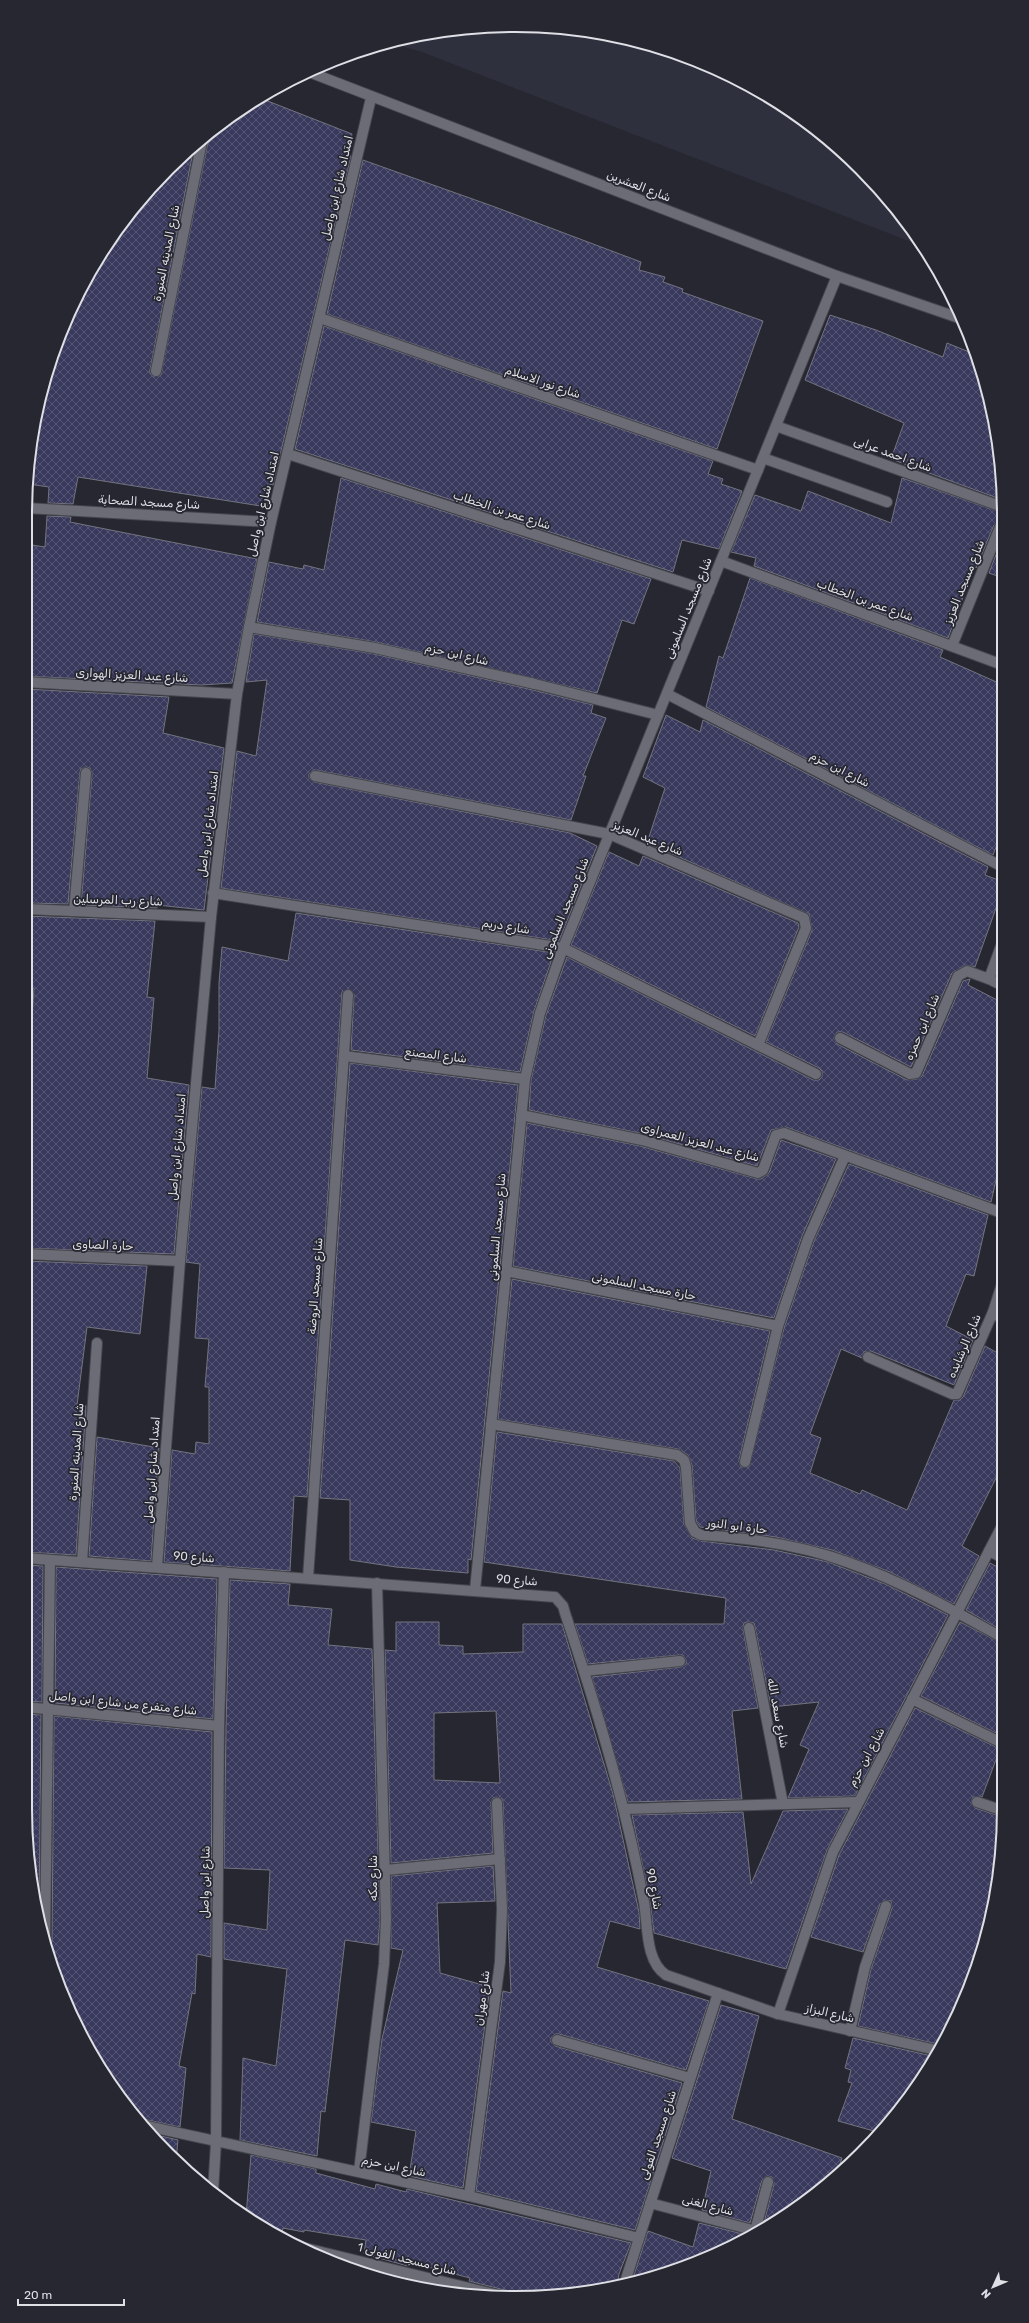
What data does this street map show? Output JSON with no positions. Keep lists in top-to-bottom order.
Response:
{
  "streets": {
    "street": [
      "شارع العشرين",
      "امتداد شارع ابن واصل",
      "شارع المدينه المنورة",
      "شارع نور الاسلام",
      "شارع احمد عرابى",
      "شارع مسجد الصحابة",
      "شارع عمر بن الخطاب",
      "شارع مسجد العزيز",
      "شارع مسجد السلمونى",
      "شارع ابن حزم",
      "شارع عبد العزيز الهوارى",
      "شارع عبد العزيز",
      "شارع رب المرسلين",
      "شارع دريم",
      "شارع ابن حمزه",
      "شارع المصنع",
      "شارع عبد العزيز العمراوى",
      "حارة الصاوى",
      "شارع مسجد الروضة",
      "حارة مسجد السلمونى",
      "شارع الرشايده",
      "حارة ابو النور",
      "شارع 90",
      "شارع متفرع من شارع ابن واصل",
      "شارع سعد الله",
      "شارع مكه",
      "شارع ابن واصل",
      "شارع مهران",
      "شارع البزاز",
      "شارع مسجد الفولى",
      "شارع الغنى",
      "شارع مسجد الفولى 1"
    ]
  },
  "crossings": [
    ["شارع العشرين", "امتداد شارع ابن واصل"],
    ["شارع العشرين", "شارع مسجد السلمونى"],
    ["امتداد شارع ابن واصل", "شارع نور الاسلام"],
    ["امتداد شارع ابن واصل", "شارع مسجد الصحابة"],
    ["امتداد شارع ابن واصل", "شارع عمر بن الخطاب"],
    ["امتداد شارع ابن واصل", "شارع ابن حزم"],
    ["امتداد شارع ابن واصل", "شارع عبد العزيز الهوارى"],
    ["امتداد شارع ابن واصل", "شارع رب المرسلين"],
    ["امتداد شارع ابن واصل", "شارع دريم"],
    ["امتداد شارع ابن واصل", "حارة الصاوى"],
    ["امتداد شارع ابن واصل", "شارع 90"],
    ["شارع المدينه المنورة", "شارع 90"],
    ["شارع نور الاسلام", "شارع مسجد السلمونى"],
    ["شارع احمد عرابى", "شارع مسجد السلمونى"],
    ["شارع عمر بن الخطاب", "شارع مسجد العزيز"],
    ["شارع عمر بن الخطاب", "شارع مسجد السلمونى"],
    ["شارع مسجد السلمونى", "شارع ابن حزم"],
    ["شارع مسجد السلمونى", "شارع عبد العزيز"],
    ["شارع مسجد السلمونى", "شارع دريم"],
    ["شارع مسجد السلمونى", "شارع المصنع"],
    ["شارع مسجد السلمونى", "شارع عبد العزيز العمراوى"],
    ["شارع مسجد السلمونى", "حارة مسجد السلمونى"],
    ["شارع مسجد السلمونى", "حارة ابو النور"],
    ["شارع مسجد السلمونى", "شارع 90"],
    ["شارع ابن حزم", "حارة ابو النور"],
    ["شارع ابن حزم", "شارع مكه"],
    ["شارع ابن حزم", "شارع ابن واصل"],
    ["شارع ابن حزم", "شارع مهران"],
    ["شارع ابن حزم", "شارع البزاز"],
    ["شارع ابن حزم", "شارع مسجد الفولى"],
    ["شارع عبد العزيز", "شارع دريم"],
    ["شارع المصنع", "شارع مسجد الروضة"],
    ["شارع مسجد الروضة", "شارع 90"],
    ["شارع 90", "شارع مكه"],
    ["شارع 90", "شارع ابن واصل"],
    ["شارع 90", "شارع البزاز"],
    ["شارع 90", "شارع مسجد الفولى"],
    ["شارع متفرع من شارع ابن واصل", "شارع ابن واصل"],
    ["شارع البزاز", "شارع مسجد الفولى"],
    ["شارع مسجد الفولى", "شارع الغنى"]
  ],
  "scale_bar": "20 m",
  "north": "bottom left"
}
